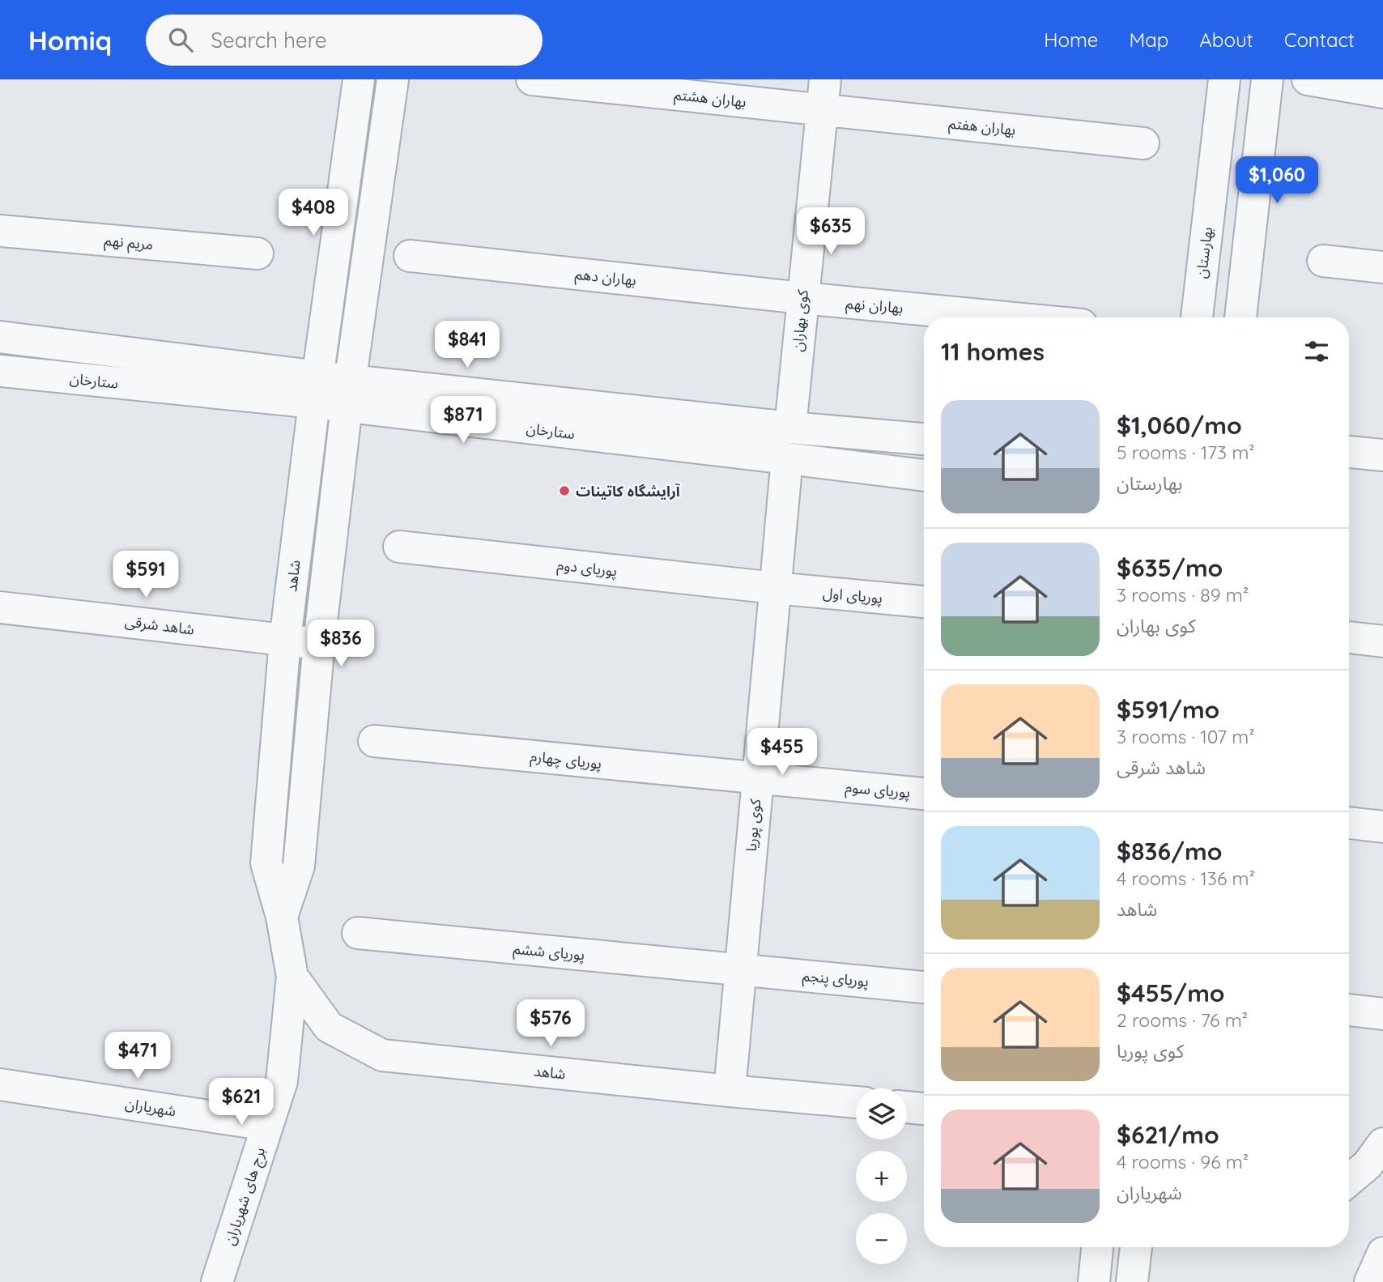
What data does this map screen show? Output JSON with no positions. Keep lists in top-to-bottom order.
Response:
{
  "streets": {
    "street": [
      "بهاران هشتم",
      "بهاران هفتم",
      "مریم نهم",
      "بهارستان",
      "بهاران دهم",
      "بهاران نهم",
      "کوی بهاران",
      "ستارخان",
      "پوریای دوم",
      "شاهد",
      "پوریای اول",
      "شاهد شرقی",
      "پوریای چهارم",
      "پوریای سوم",
      "کوی پوریا",
      "پوریای ششم",
      "پوریای پنجم",
      "شهریاران",
      "برج های شهریاران"
    ]
  },
  "crossings": [
    ["بهاران هشتم", "بهاران هفتم"],
    ["بهاران هشتم", "کوی بهاران"],
    ["بهاران هفتم", "کوی بهاران"],
    ["بهاران دهم", "بهاران نهم"],
    ["بهاران دهم", "کوی بهاران"],
    ["بهاران نهم", "کوی بهاران"],
    ["کوی بهاران", "ستارخان"],
    ["ستارخان", "شاهد"],
    ["ستارخان", "کوی پوریا"],
    ["پوریای دوم", "پوریای اول"],
    ["پوریای دوم", "کوی پوریا"],
    ["شاهد", "شاهد شرقی"],
    ["شاهد", "کوی پوریا"],
    ["شاهد", "برج های شهریاران"],
    ["پوریای اول", "کوی پوریا"],
    ["پوریای چهارم", "پوریای سوم"],
    ["پوریای چهارم", "کوی پوریا"],
    ["پوریای سوم", "کوی پوریا"],
    ["کوی پوریا", "پوریای ششم"],
    ["کوی پوریا", "پوریای پنجم"],
    ["پوریای ششم", "پوریای پنجم"],
    ["شهریاران", "برج های شهریاران"]
  ],
  "places": ["آرایشگاه کاتینات"],
  "page": {
    "header": "Homiq",
    "search": "Search here",
    "nav": [
      "Home",
      "Map",
      "About",
      "Contact"
    ],
    "price": [
      "$1,060",
      "$408",
      "$635",
      "$841",
      "$871",
      "$591",
      "$836",
      "$455",
      "$576",
      "$471",
      "$621"
    ],
    "heading": "11 homes",
    "list": [
      {
        "name": "$1,060/mo",
        "note": "5 rooms · 173 m² · بهارستان"
      },
      {
        "name": "$635/mo",
        "note": "3 rooms · 89 m² · کوی بهاران"
      },
      {
        "name": "$591/mo",
        "note": "3 rooms · 107 m² · شاهد شرقی"
      },
      {
        "name": "$836/mo",
        "note": "4 rooms · 136 m² · شاهد"
      },
      {
        "name": "$455/mo",
        "note": "2 rooms · 76 m² · کوی پوریا"
      },
      {
        "name": "$621/mo",
        "note": "4 rooms · 96 m² · شهریاران"
      }
    ],
    "map_buttons": ["+", "−"]
  }
}
